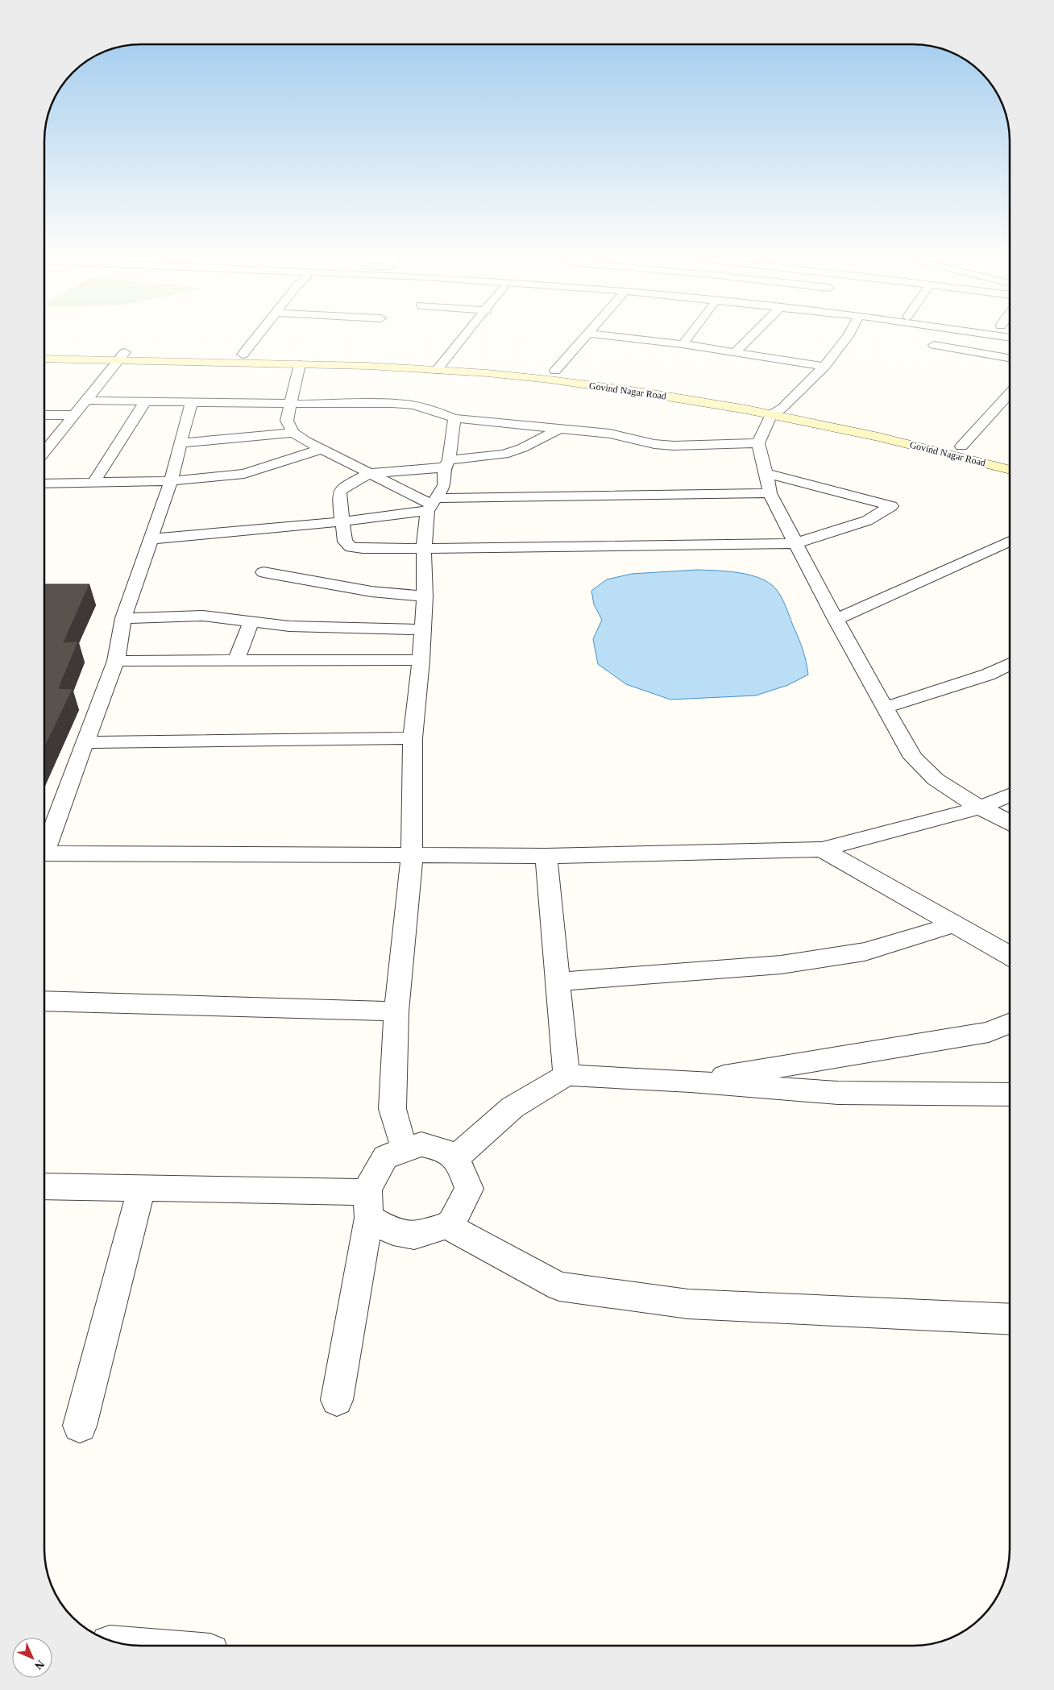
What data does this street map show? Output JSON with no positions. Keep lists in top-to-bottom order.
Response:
{
  "streets": {
    "main road": ["Govind Nagar Road"]
  },
  "north": "bottom right"
}
